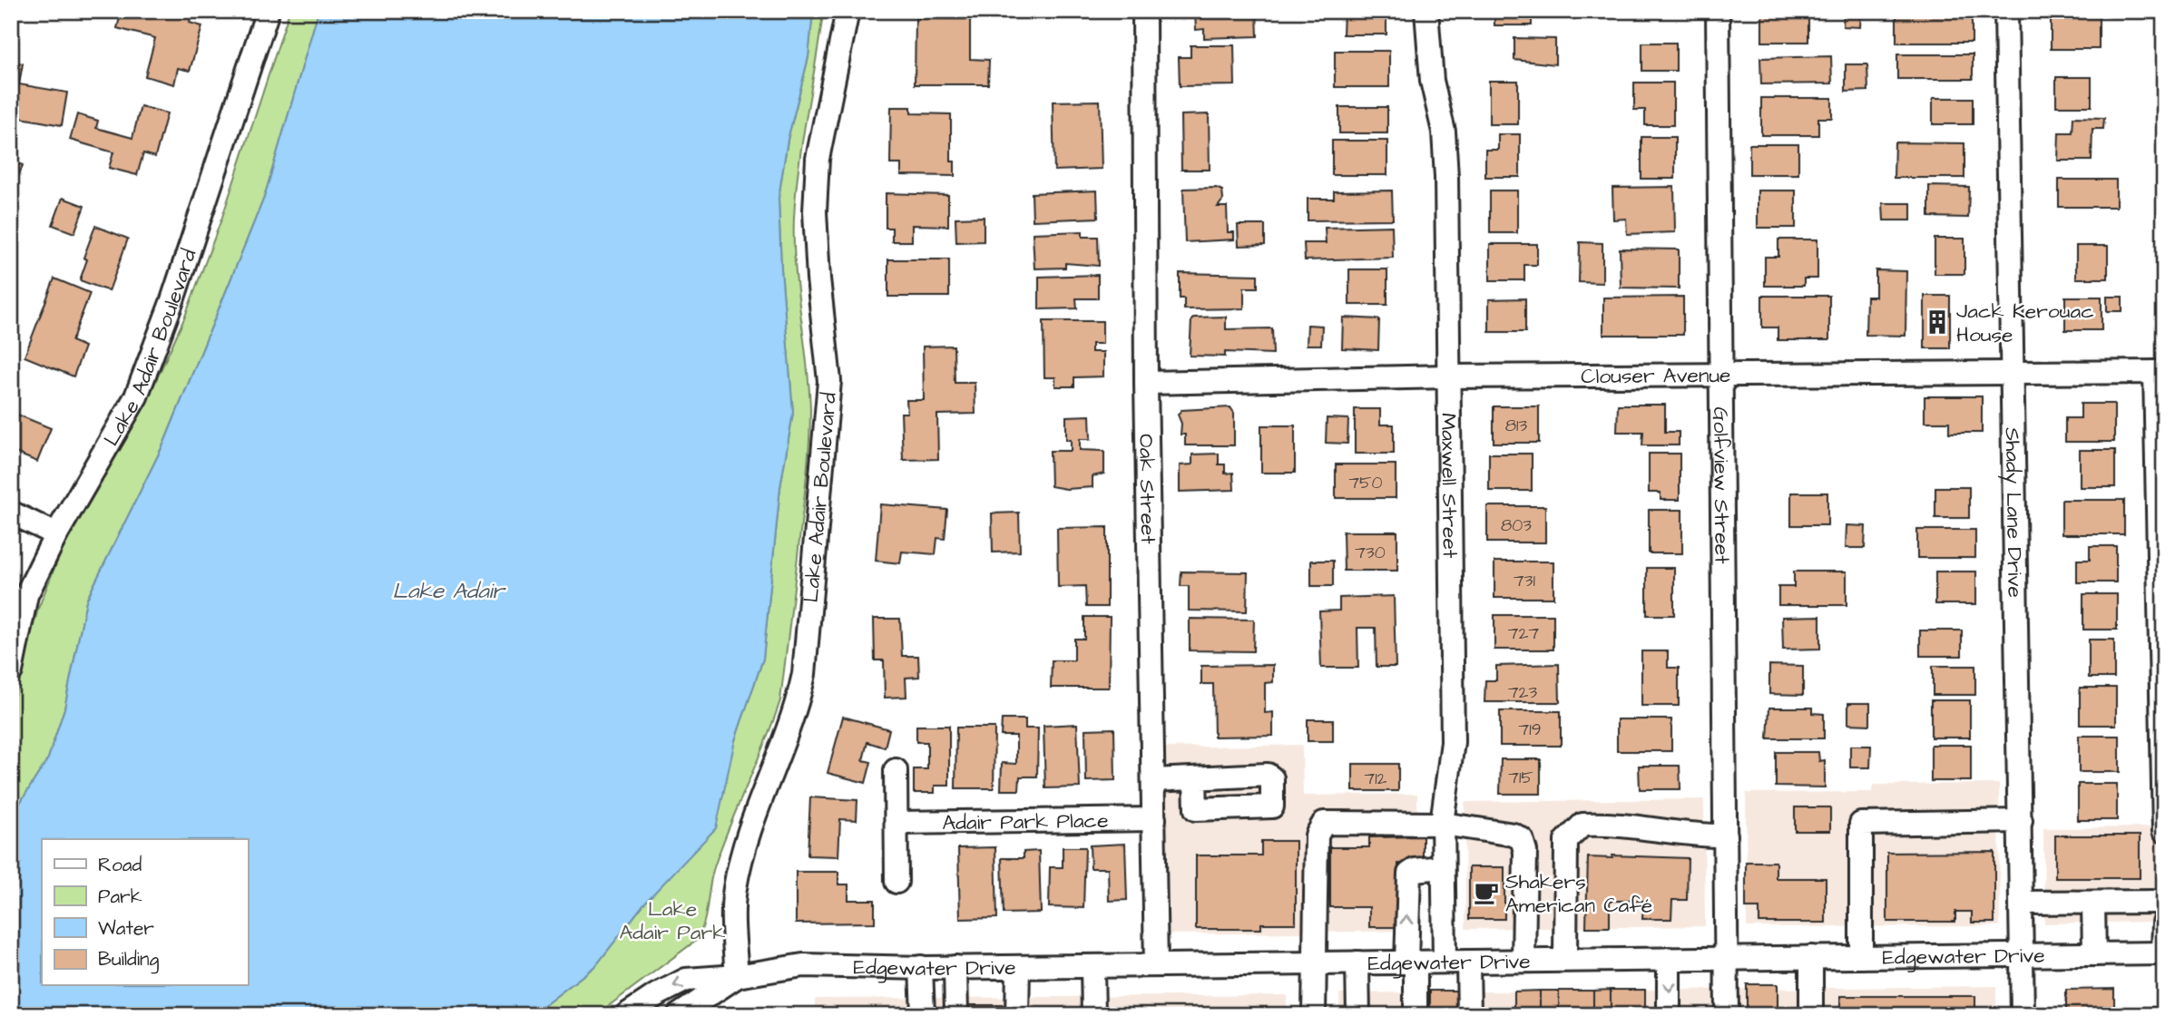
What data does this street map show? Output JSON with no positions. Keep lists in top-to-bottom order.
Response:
{
  "streets": {
    "street": [
      "Lake Adair Boulevard",
      "Clouser Avenue",
      "Golfview Street",
      "Maxwell Street",
      "Oak Street",
      "Shady Lane Drive",
      "Adair Park Place",
      "Edgewater Drive"
    ]
  },
  "crossings": [
    ["Lake Adair Boulevard", "Edgewater Drive"],
    ["Clouser Avenue", "Golfview Street"],
    ["Clouser Avenue", "Maxwell Street"],
    ["Clouser Avenue", "Oak Street"],
    ["Clouser Avenue", "Shady Lane Drive"],
    ["Golfview Street", "Edgewater Drive"],
    ["Maxwell Street", "Edgewater Drive"],
    ["Oak Street", "Adair Park Place"],
    ["Oak Street", "Edgewater Drive"],
    ["Shady Lane Drive", "Edgewater Drive"]
  ],
  "water": ["Lake Adair"],
  "parks": ["Lake Adair Park"],
  "places": {
    "building": ["Jack Kerouac House"],
    "cafe": ["Shakers American Café"]
  },
  "house_numbers": [
    "813",
    "750",
    "803",
    "730",
    "731",
    "727",
    "723",
    "719",
    "715",
    "712"
  ],
  "legend": [
    "Road",
    "Park",
    "Water",
    "Building"
  ]
}
